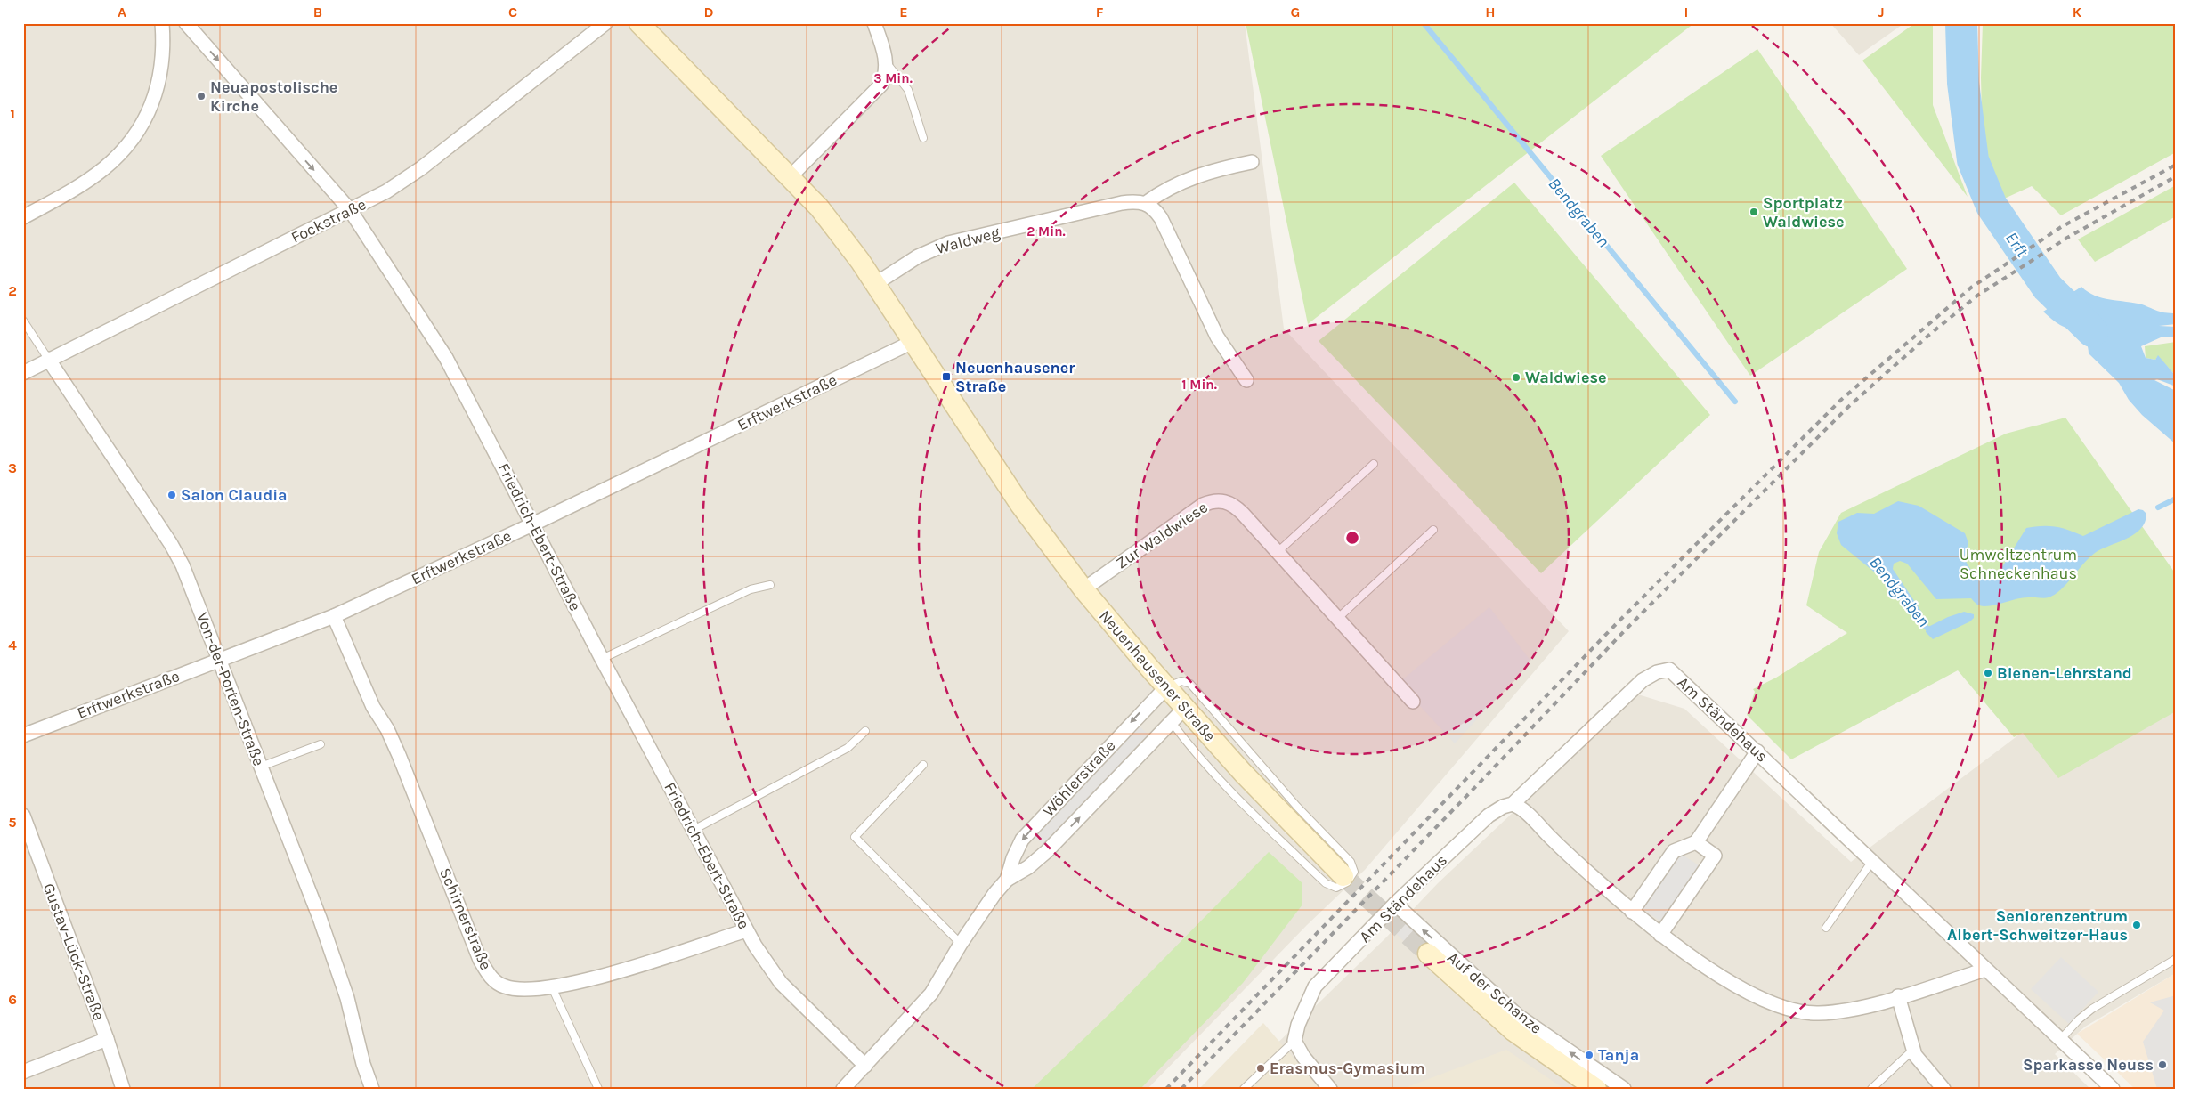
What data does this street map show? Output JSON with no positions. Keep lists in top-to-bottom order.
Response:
{
  "streets": {
    "main road": ["Neuenhausener Straße", "Auf der Schanze"],
    "street": [
      "Fockstraße",
      "Waldweg",
      "Erftwerkstraße",
      "Zur Waldwiese",
      "Friedrich-Ebert-Straße",
      "Von-der-Porten-Straße",
      "Am Ständehaus",
      "Wöhlerstraße",
      "Schirnerstraße",
      "Gustav-Lück-Straße"
    ]
  },
  "crossings": [
    ["Fockstraße", "Friedrich-Ebert-Straße"],
    ["Fockstraße", "Von-der-Porten-Straße"],
    ["Waldweg", "Neuenhausener Straße"],
    ["Erftwerkstraße", "Friedrich-Ebert-Straße"],
    ["Erftwerkstraße", "Neuenhausener Straße"],
    ["Erftwerkstraße", "Von-der-Porten-Straße"],
    ["Erftwerkstraße", "Schirnerstraße"],
    ["Zur Waldwiese", "Neuenhausener Straße"],
    ["Friedrich-Ebert-Straße", "Wöhlerstraße"],
    ["Friedrich-Ebert-Straße", "Schirnerstraße"],
    ["Neuenhausener Straße", "Wöhlerstraße"],
    ["Am Ständehaus", "Auf der Schanze"]
  ],
  "one_way": ["Auf der Schanze"],
  "water": ["Bendgraben", "Erft"],
  "parks": ["Umweltzentrum Schneckenhaus"],
  "places": {
    "other": [
      "Neuapostolische Kirche",
      "Sportplatz Waldwiese",
      "Waldwiese",
      "Salon Claudia",
      "Bienen-Lehrstand",
      "Seniorenzentrum Albert-Schweitzer-Haus",
      "Tanja",
      "Sparkasse Neuss",
      "Erasmus-Gymasium"
    ],
    "transit": ["Neuenhausener Straße"]
  },
  "grid": {
    "columns": [
      "A",
      "B",
      "C",
      "D",
      "E",
      "F",
      "G",
      "H",
      "I",
      "J",
      "K"
    ],
    "rows": [
      "1",
      "2",
      "3",
      "4",
      "5",
      "6"
    ]
  },
  "rings": ["3 Min.", "2 Min.", "1 Min."]
}
